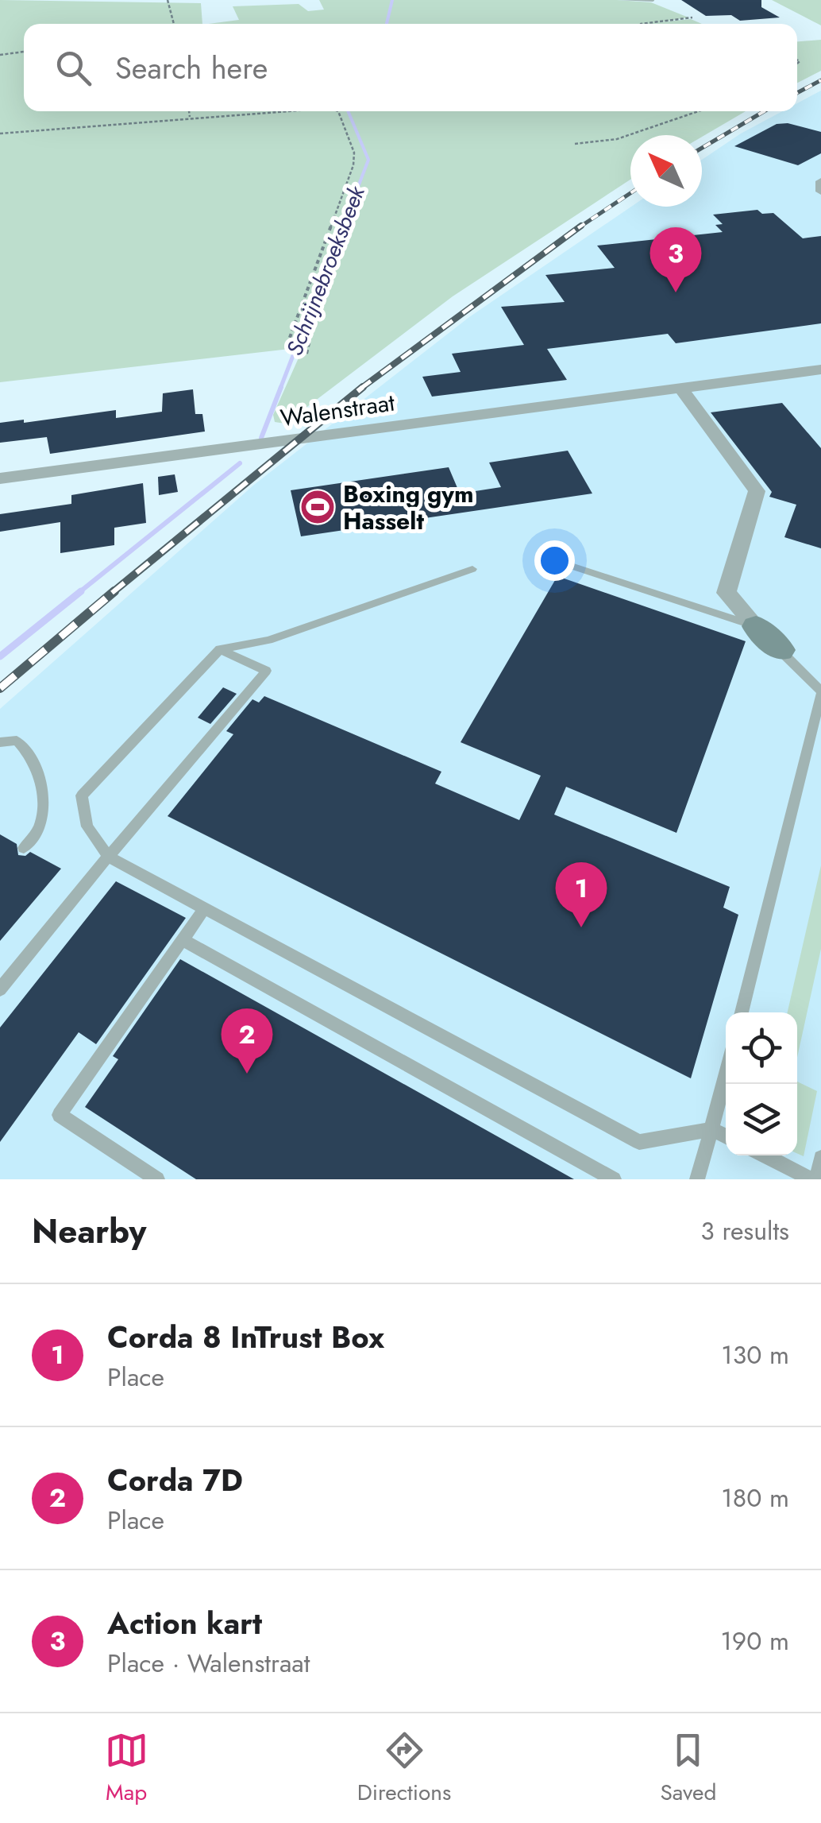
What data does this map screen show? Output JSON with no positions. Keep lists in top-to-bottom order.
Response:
{
  "streets": {
    "street": ["Walenstraat"]
  },
  "water": ["Schrijnebroeksbeek"],
  "places": {
    "sports": ["Boxing gym Hasselt"]
  },
  "north": "top left",
  "page": {
    "search": "Search here",
    "pins": ["3", "1", "2"],
    "heading": ["Nearby", "3 results"],
    "list": [
      {
        "mark": "1",
        "name": "Corda 8 InTrust Box",
        "note": "Place",
        "value": "130 m"
      },
      {
        "mark": "2",
        "name": "Corda 7D",
        "note": "Place",
        "value": "180 m"
      },
      {
        "mark": "3",
        "name": "Action kart",
        "note": "Place · Walenstraat",
        "value": "190 m"
      }
    ],
    "nav": ["Map", "Directions", "Saved"]
  }
}
